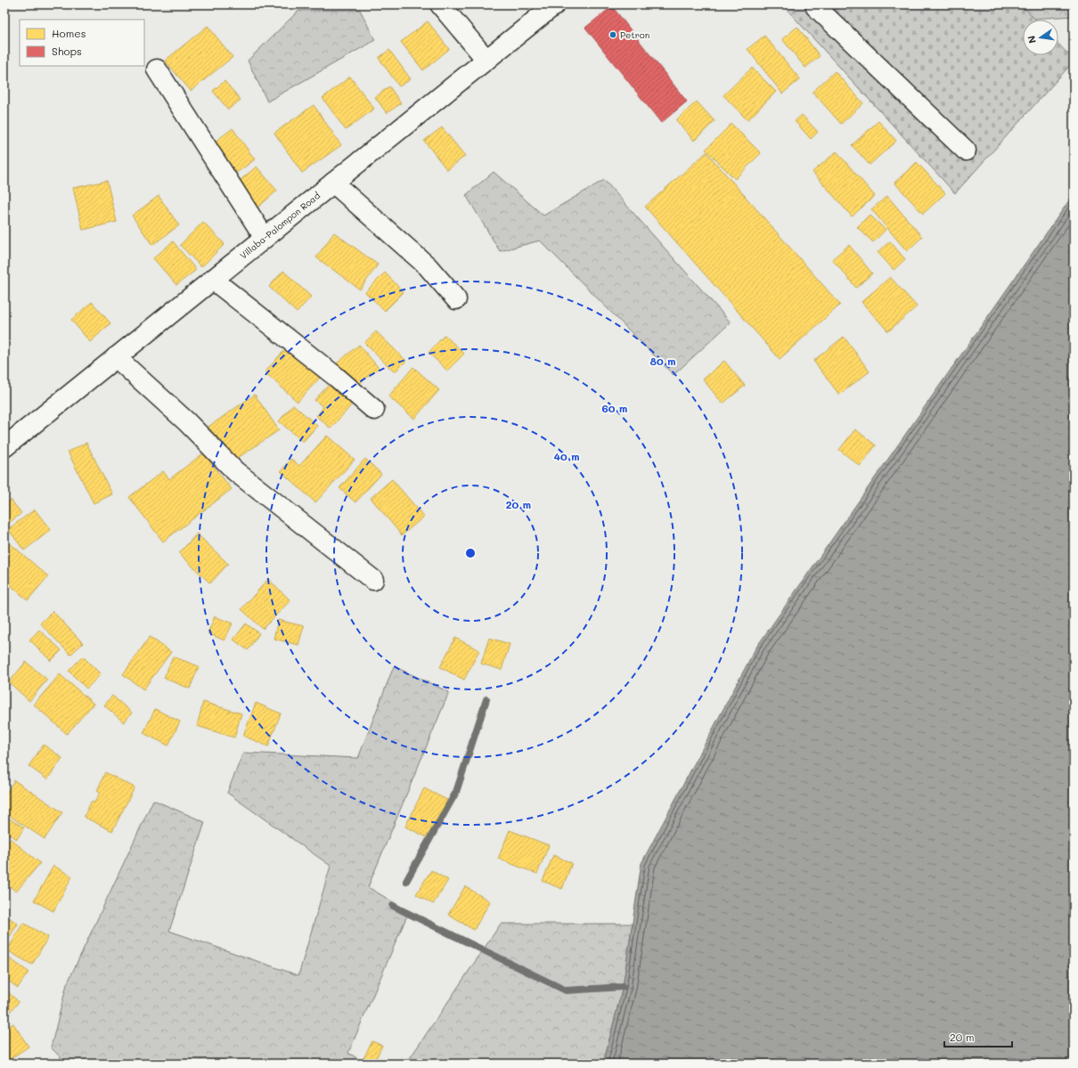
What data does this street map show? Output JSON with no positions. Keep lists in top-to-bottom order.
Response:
{
  "streets": {
    "street": ["Villaba-Palompon Road"]
  },
  "places": ["Petron"],
  "legend": ["Homes", "Shops"],
  "scale_bar": "20 m",
  "north": "left",
  "rings": [
    "80 m",
    "60 m",
    "40 m",
    "20 m"
  ]
}
